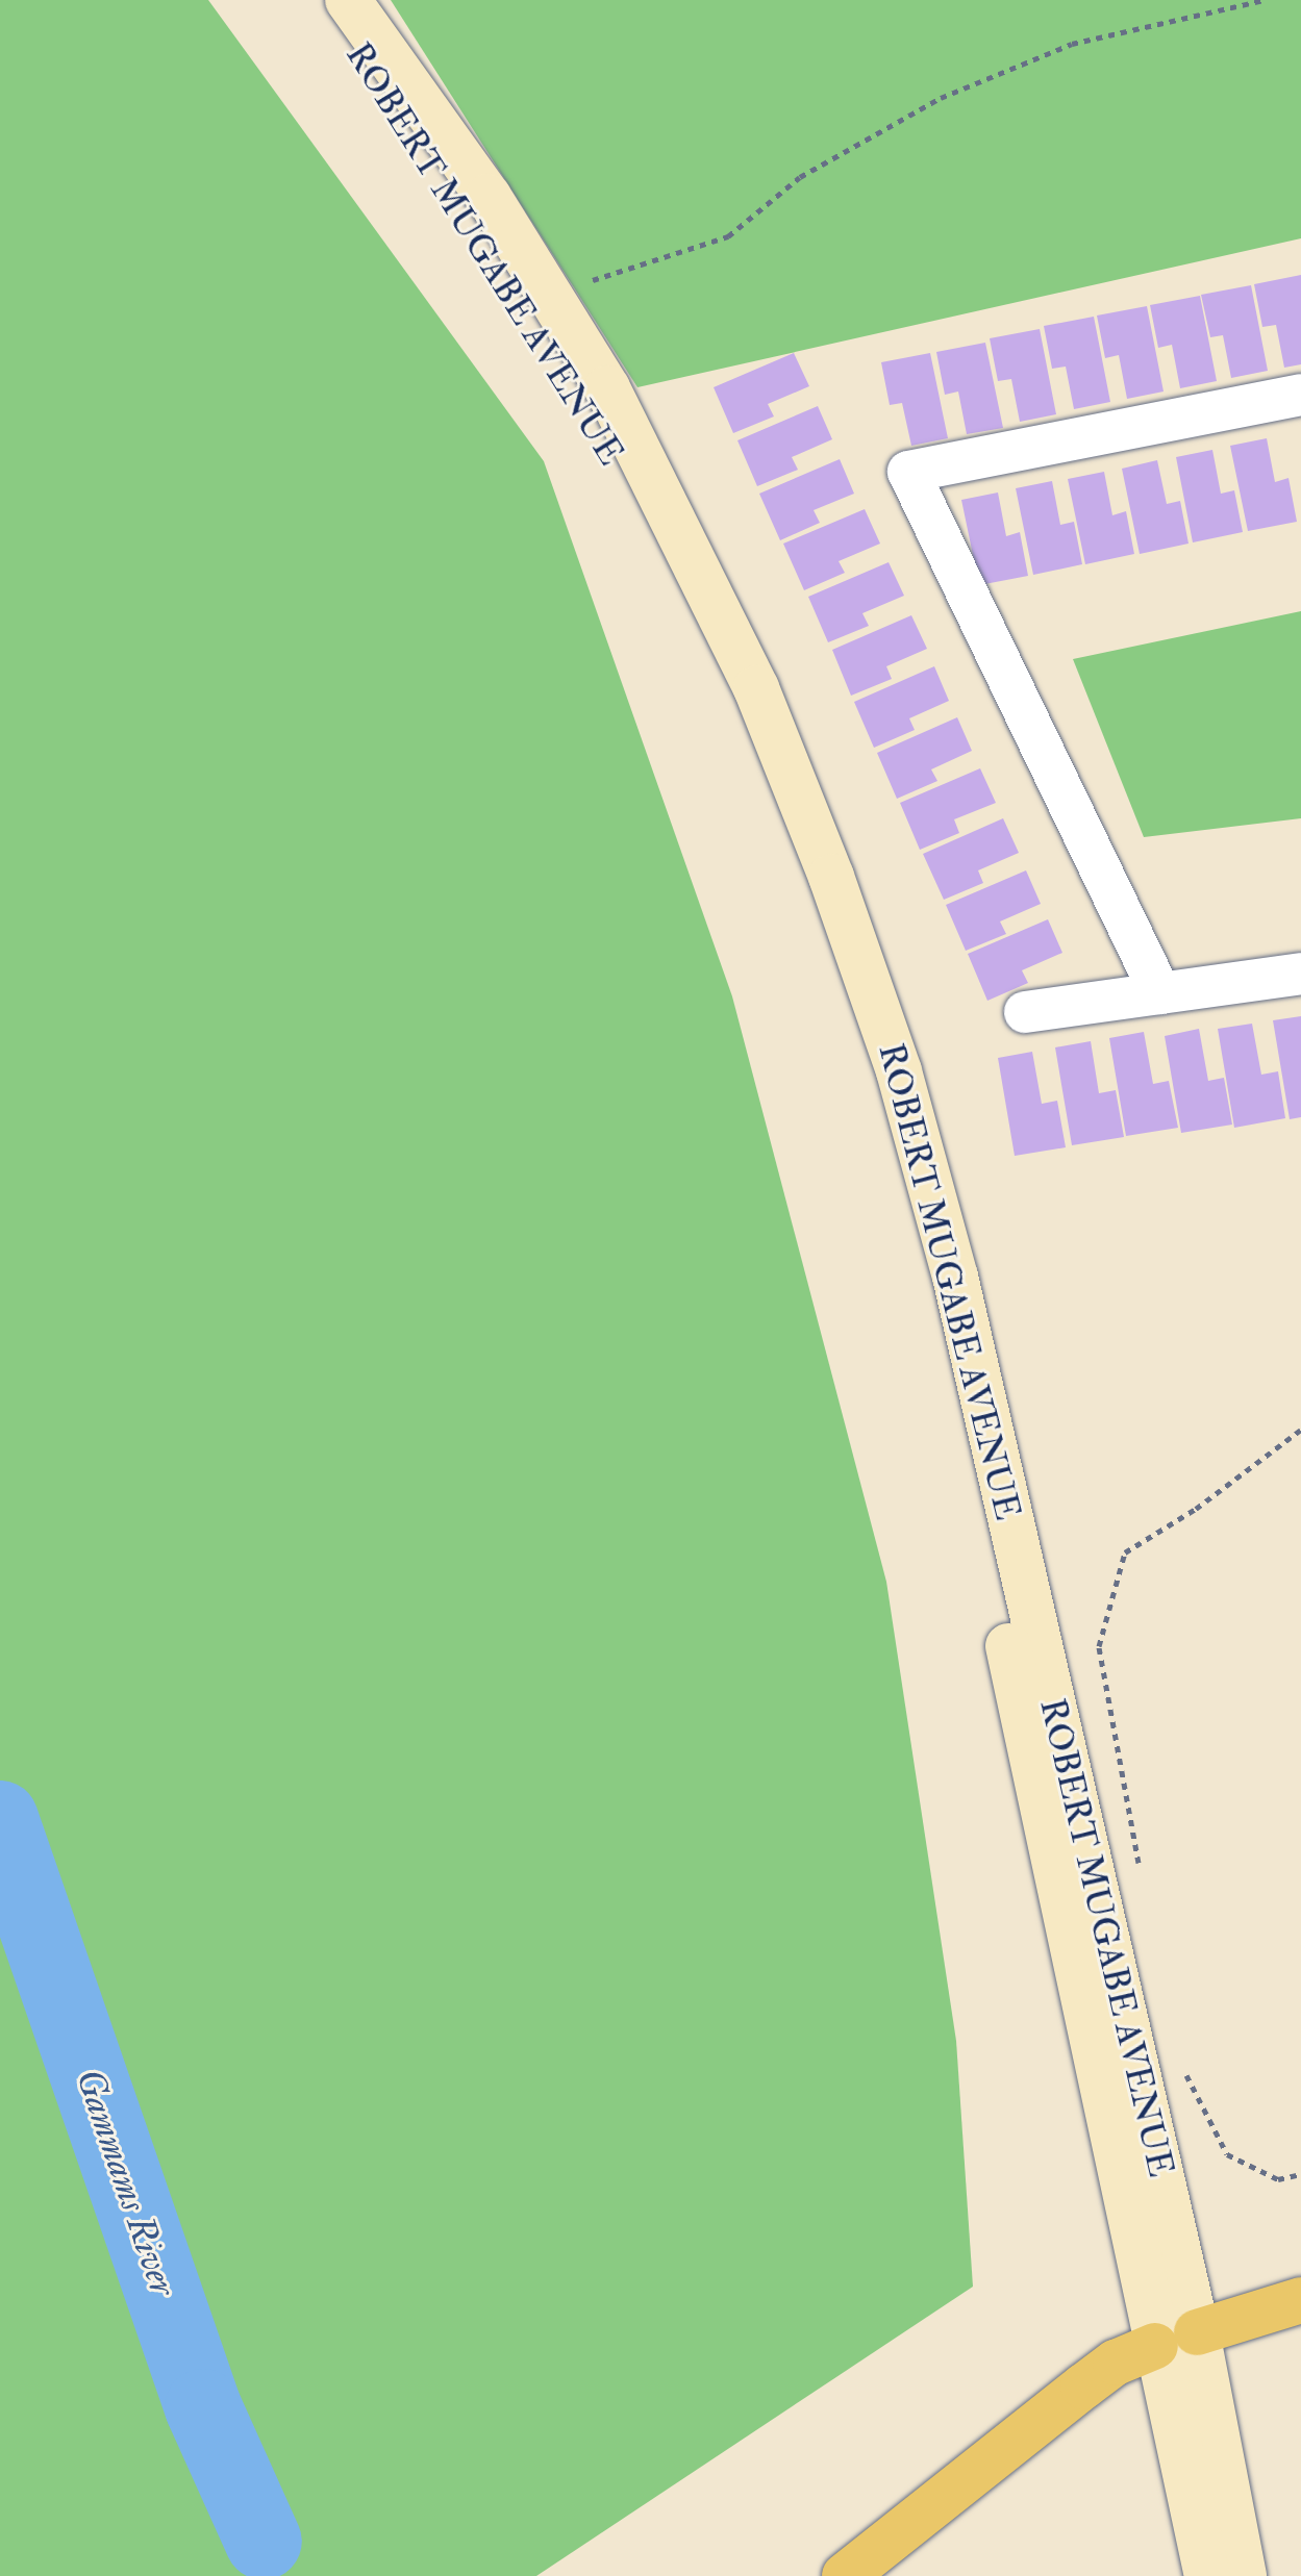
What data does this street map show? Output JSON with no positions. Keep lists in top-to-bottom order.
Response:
{
  "streets": {
    "street": ["ROBERT MUGABE AVENUE"]
  },
  "water": ["Gammams River"]
}
